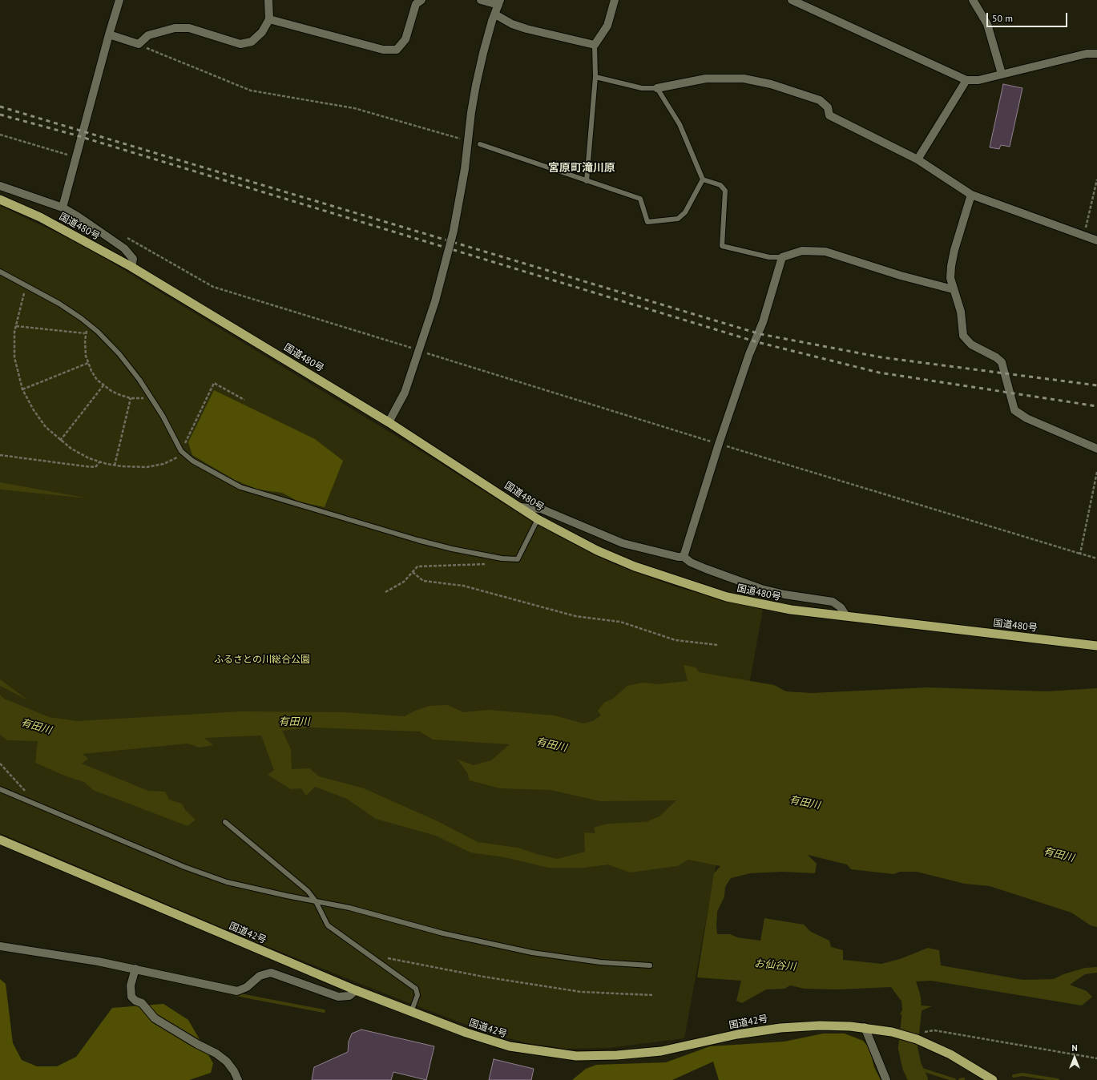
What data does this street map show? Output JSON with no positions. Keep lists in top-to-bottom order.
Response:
{
  "streets": {
    "highway": ["国道480号", "国道42号"]
  },
  "districts": ["宮原町滝川原"],
  "water": ["有田川", "お仙谷川"],
  "parks": ["ふるさとの川総合公園"],
  "scale_bar": "50 m",
  "north": "top"
}
